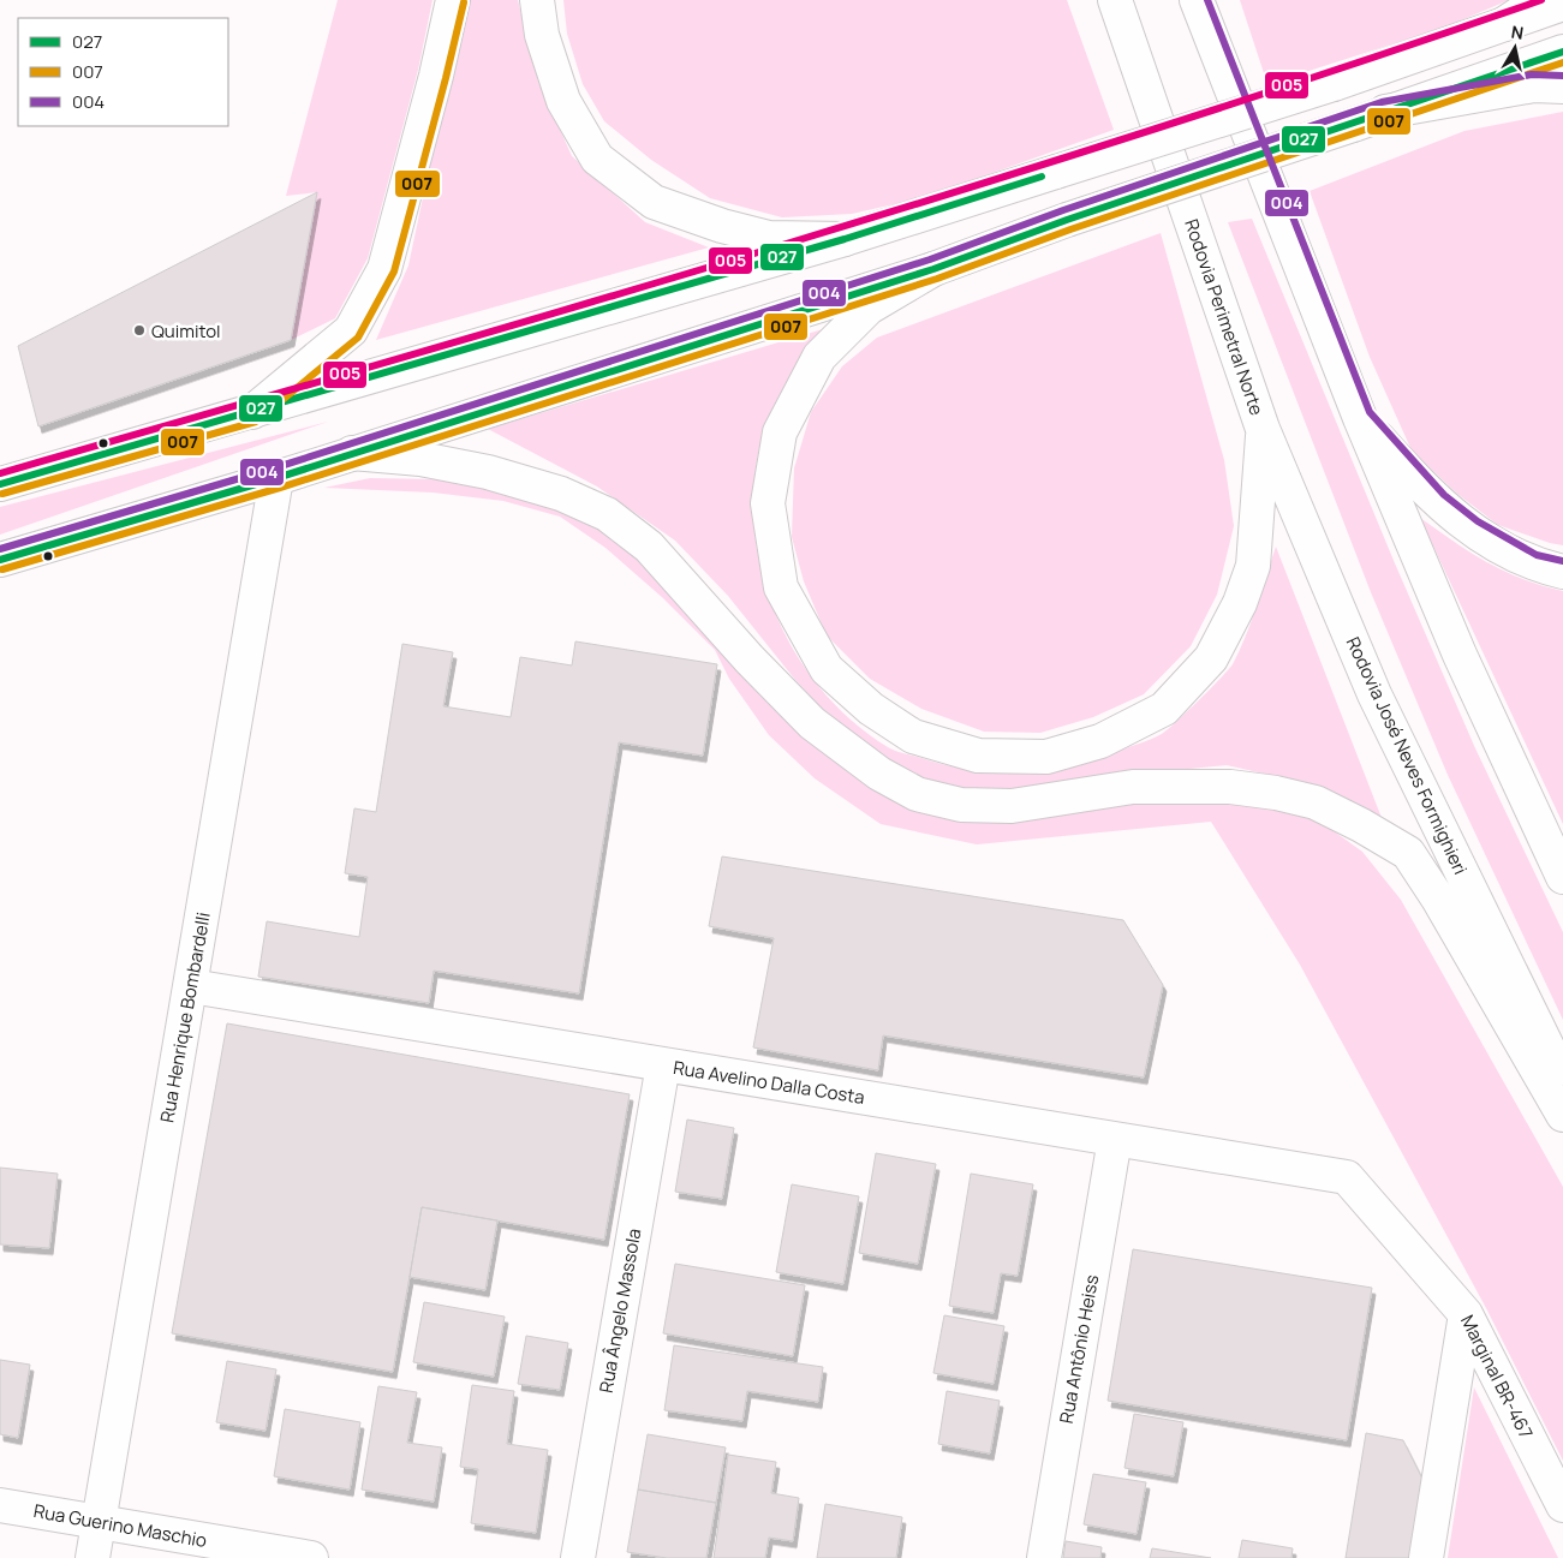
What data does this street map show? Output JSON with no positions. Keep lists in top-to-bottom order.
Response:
{
  "streets": {
    "main road": [
      "Rodovia Perimetral Norte",
      "Rodovia José Neves Formighieri",
      "Rua Henrique Bombardelli",
      "Rua Avelino Dalla Costa",
      "Rua Ângelo Massola",
      "Rua Antônio Heiss",
      "Marginal BR-467",
      "Rua Guerino Maschio"
    ]
  },
  "crossings": [
    ["Rodovia Perimetral Norte", "Rodovia José Neves Formighieri"],
    ["Rua Henrique Bombardelli", "Rua Avelino Dalla Costa"],
    ["Rua Henrique Bombardelli", "Rua Guerino Maschio"],
    ["Rua Avelino Dalla Costa", "Rua Ângelo Massola"],
    ["Rua Avelino Dalla Costa", "Rua Antônio Heiss"],
    ["Rua Avelino Dalla Costa", "Marginal BR-467"]
  ],
  "places": ["Quimitol"],
  "lines": [
    "transit line 004",
    "transit line 005",
    "transit line 007",
    "transit line 027"
  ],
  "legend": ["027", "007", "004"],
  "north": "top"
}
